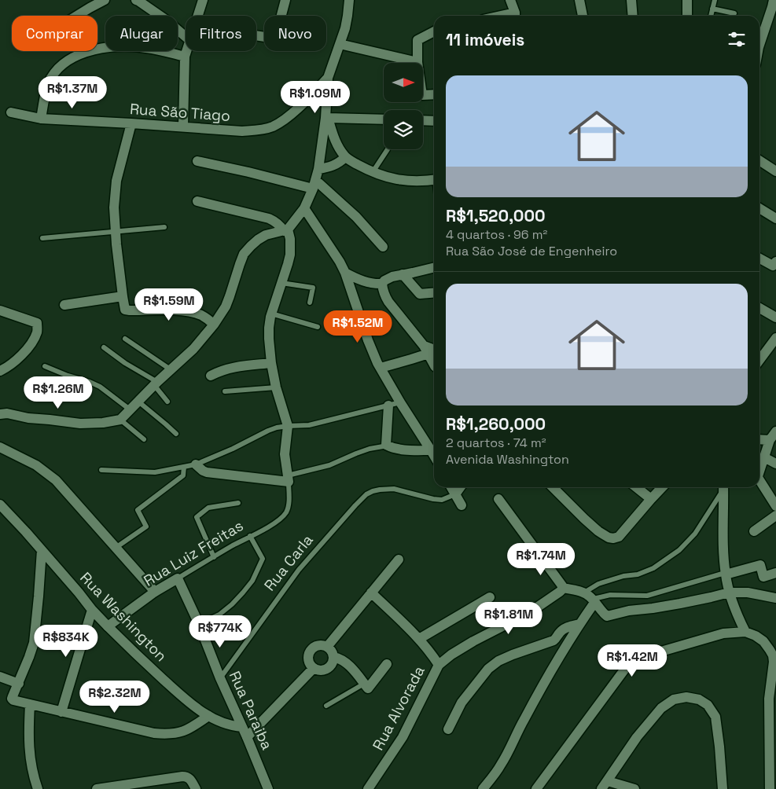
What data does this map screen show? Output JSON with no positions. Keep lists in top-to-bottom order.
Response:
{
  "streets": {
    "street": [
      "Rua São Tiago",
      "Rua Luiz Freitas",
      "Rua Washington",
      "Rua Alvorada",
      "Rua Paraiba"
    ],
    "lane": ["Rua Carla"]
  },
  "crossings": [
    ["Rua Luiz Freitas", "Rua Washington"],
    ["Rua Luiz Freitas", "Rua Paraiba"],
    ["Rua Carla", "Rua Paraiba"],
    ["Rua Washington", "Rua Paraiba"]
  ],
  "north": "right",
  "page": {
    "chip": [
      "Comprar",
      "Alugar",
      "Filtros",
      "Novo"
    ],
    "heading": "11 imóveis",
    "list": [
      {
        "name": "R$1,520,000",
        "note": "4 quartos · 96 m² · Rua São José de Engenheiro"
      },
      {
        "name": "R$1,260,000",
        "note": "2 quartos · 74 m² · Avenida Washington"
      }
    ],
    "price": [
      "R$1.37M",
      "R$1.09M",
      "R$1.59M",
      "R$1.52M",
      "R$1.26M",
      "R$1.74M",
      "R$1.81M",
      "R$774K",
      "R$834K",
      "R$1.42M",
      "R$2.32M"
    ]
  }
}
